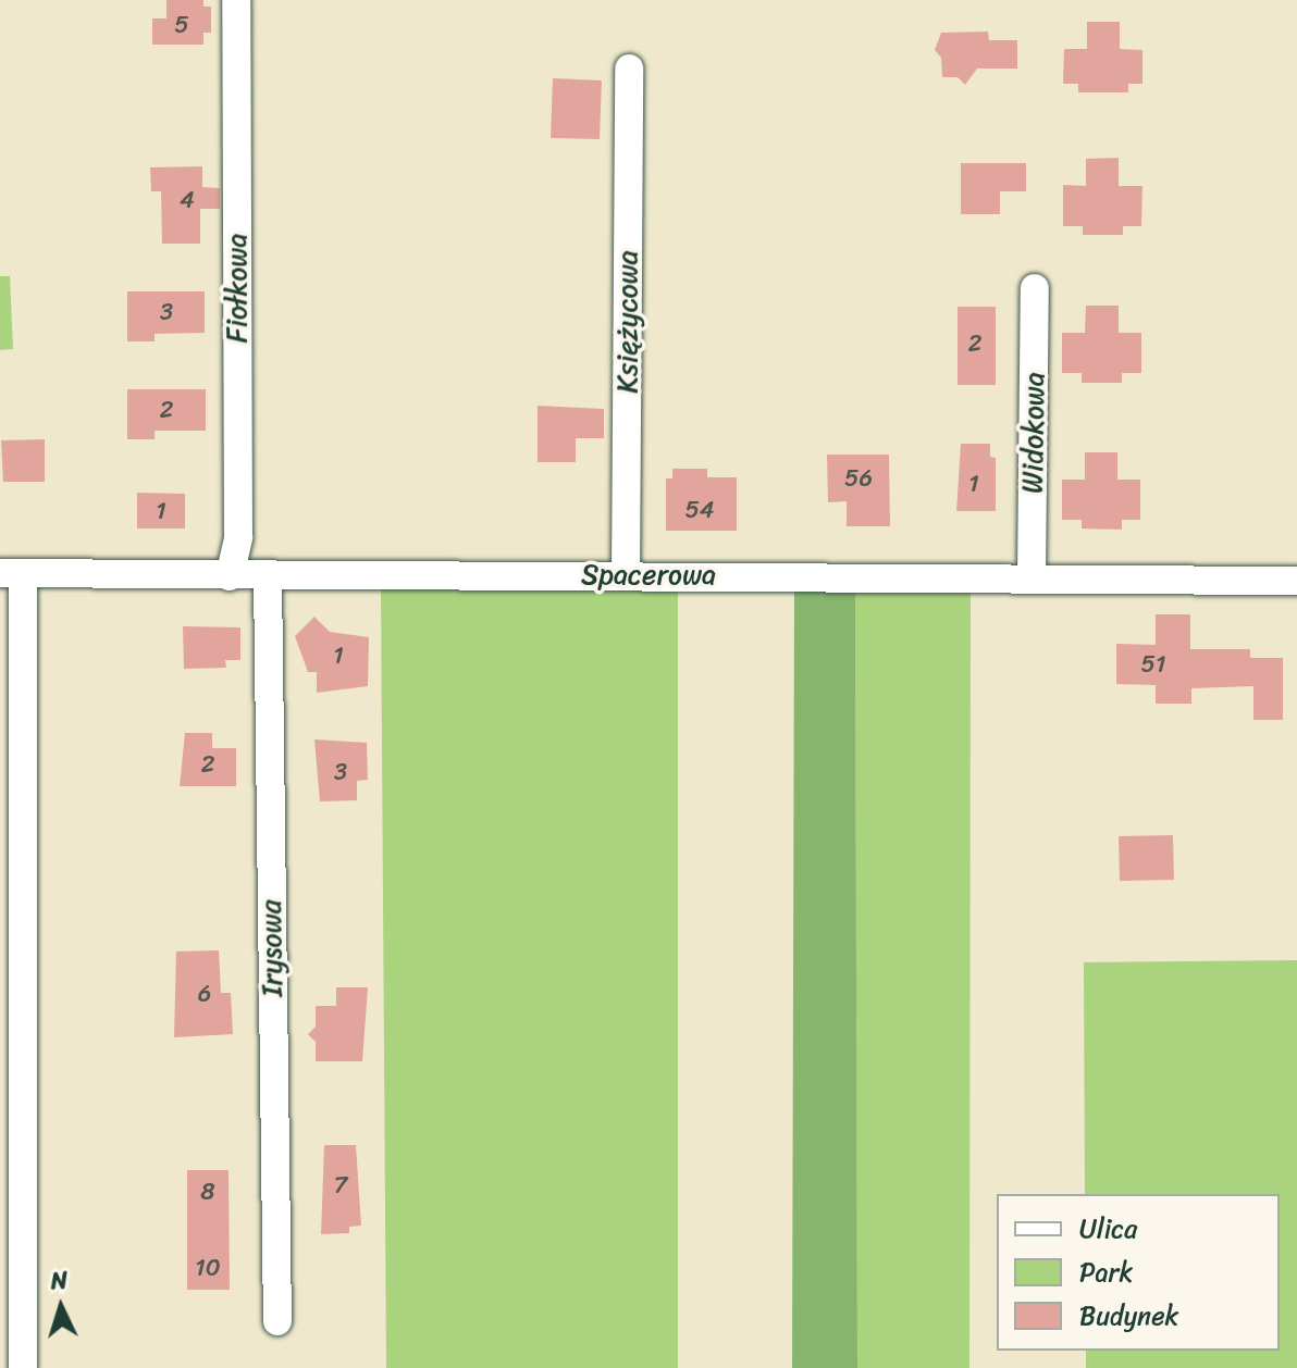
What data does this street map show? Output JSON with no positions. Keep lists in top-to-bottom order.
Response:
{
  "streets": {
    "street": [
      "Fiołkowa",
      "Księżycowa",
      "Widokowa",
      "Spacerowa",
      "Irysowa"
    ]
  },
  "crossings": [
    ["Fiołkowa", "Spacerowa"],
    ["Księżycowa", "Spacerowa"],
    ["Widokowa", "Spacerowa"],
    ["Spacerowa", "Irysowa"]
  ],
  "house_numbers": [
    "5",
    "4",
    "3",
    "2",
    "2",
    "56",
    "1",
    "54",
    "1",
    "1",
    "51",
    "2",
    "3",
    "6",
    "7",
    "8",
    "10"
  ],
  "legend": ["Ulica", "Park", "Budynek"],
  "north": "top"
}
